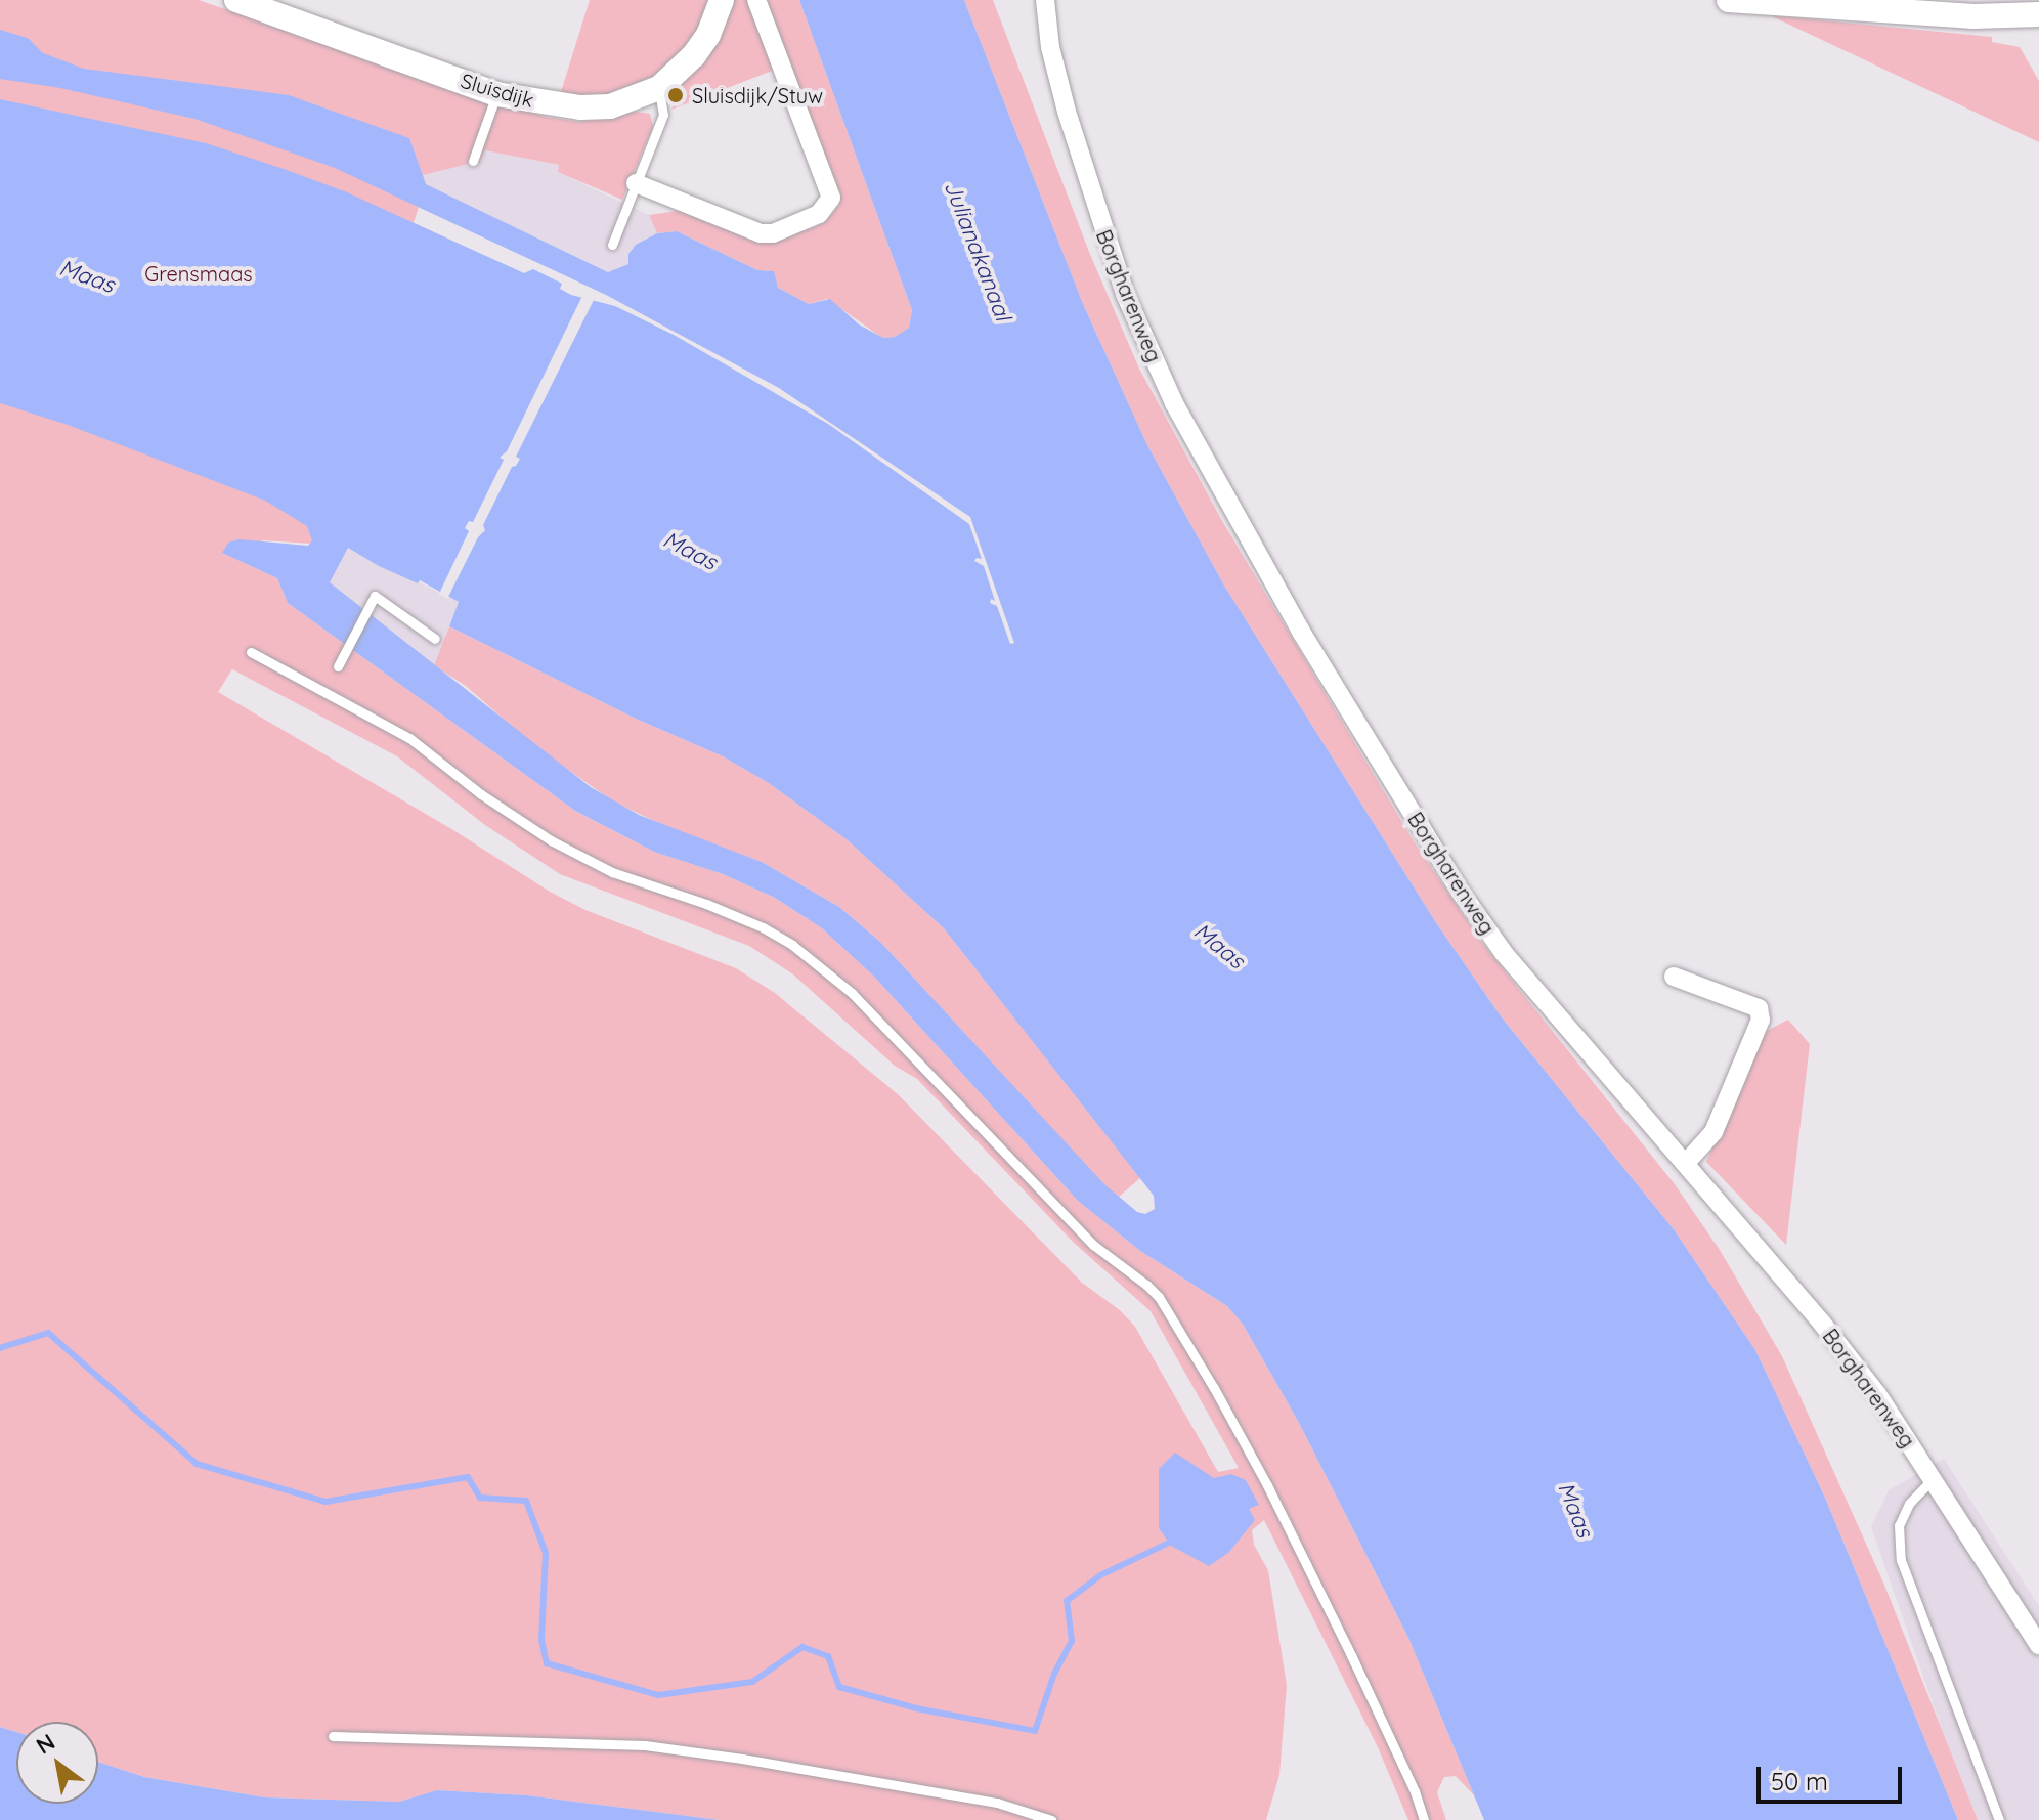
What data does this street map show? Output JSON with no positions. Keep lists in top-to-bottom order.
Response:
{
  "streets": {
    "street": ["Sluisdijk", "Borgharenweg"]
  },
  "water": ["Julianakanaal", "Maas"],
  "parks": ["Grensmaas"],
  "places": ["Sluisdijk/Stuw"],
  "scale_bar": "50 m",
  "north": "top left"
}
